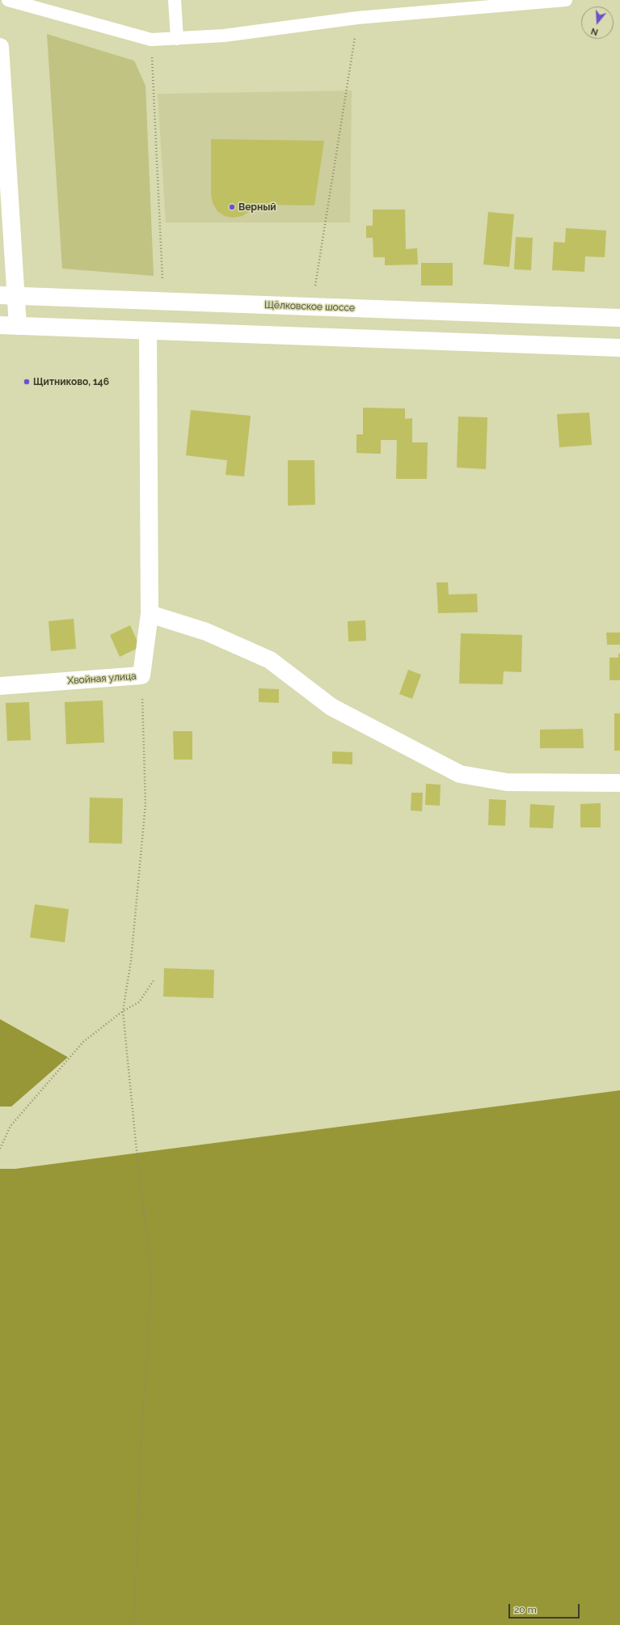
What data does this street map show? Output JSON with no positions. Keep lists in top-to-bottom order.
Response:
{
  "streets": {
    "street": ["Щёлковское шоссе", "Хвойная улица"]
  },
  "places": ["Верный", "Щитниково, 146"],
  "scale_bar": "20 m",
  "north": "bottom"
}
